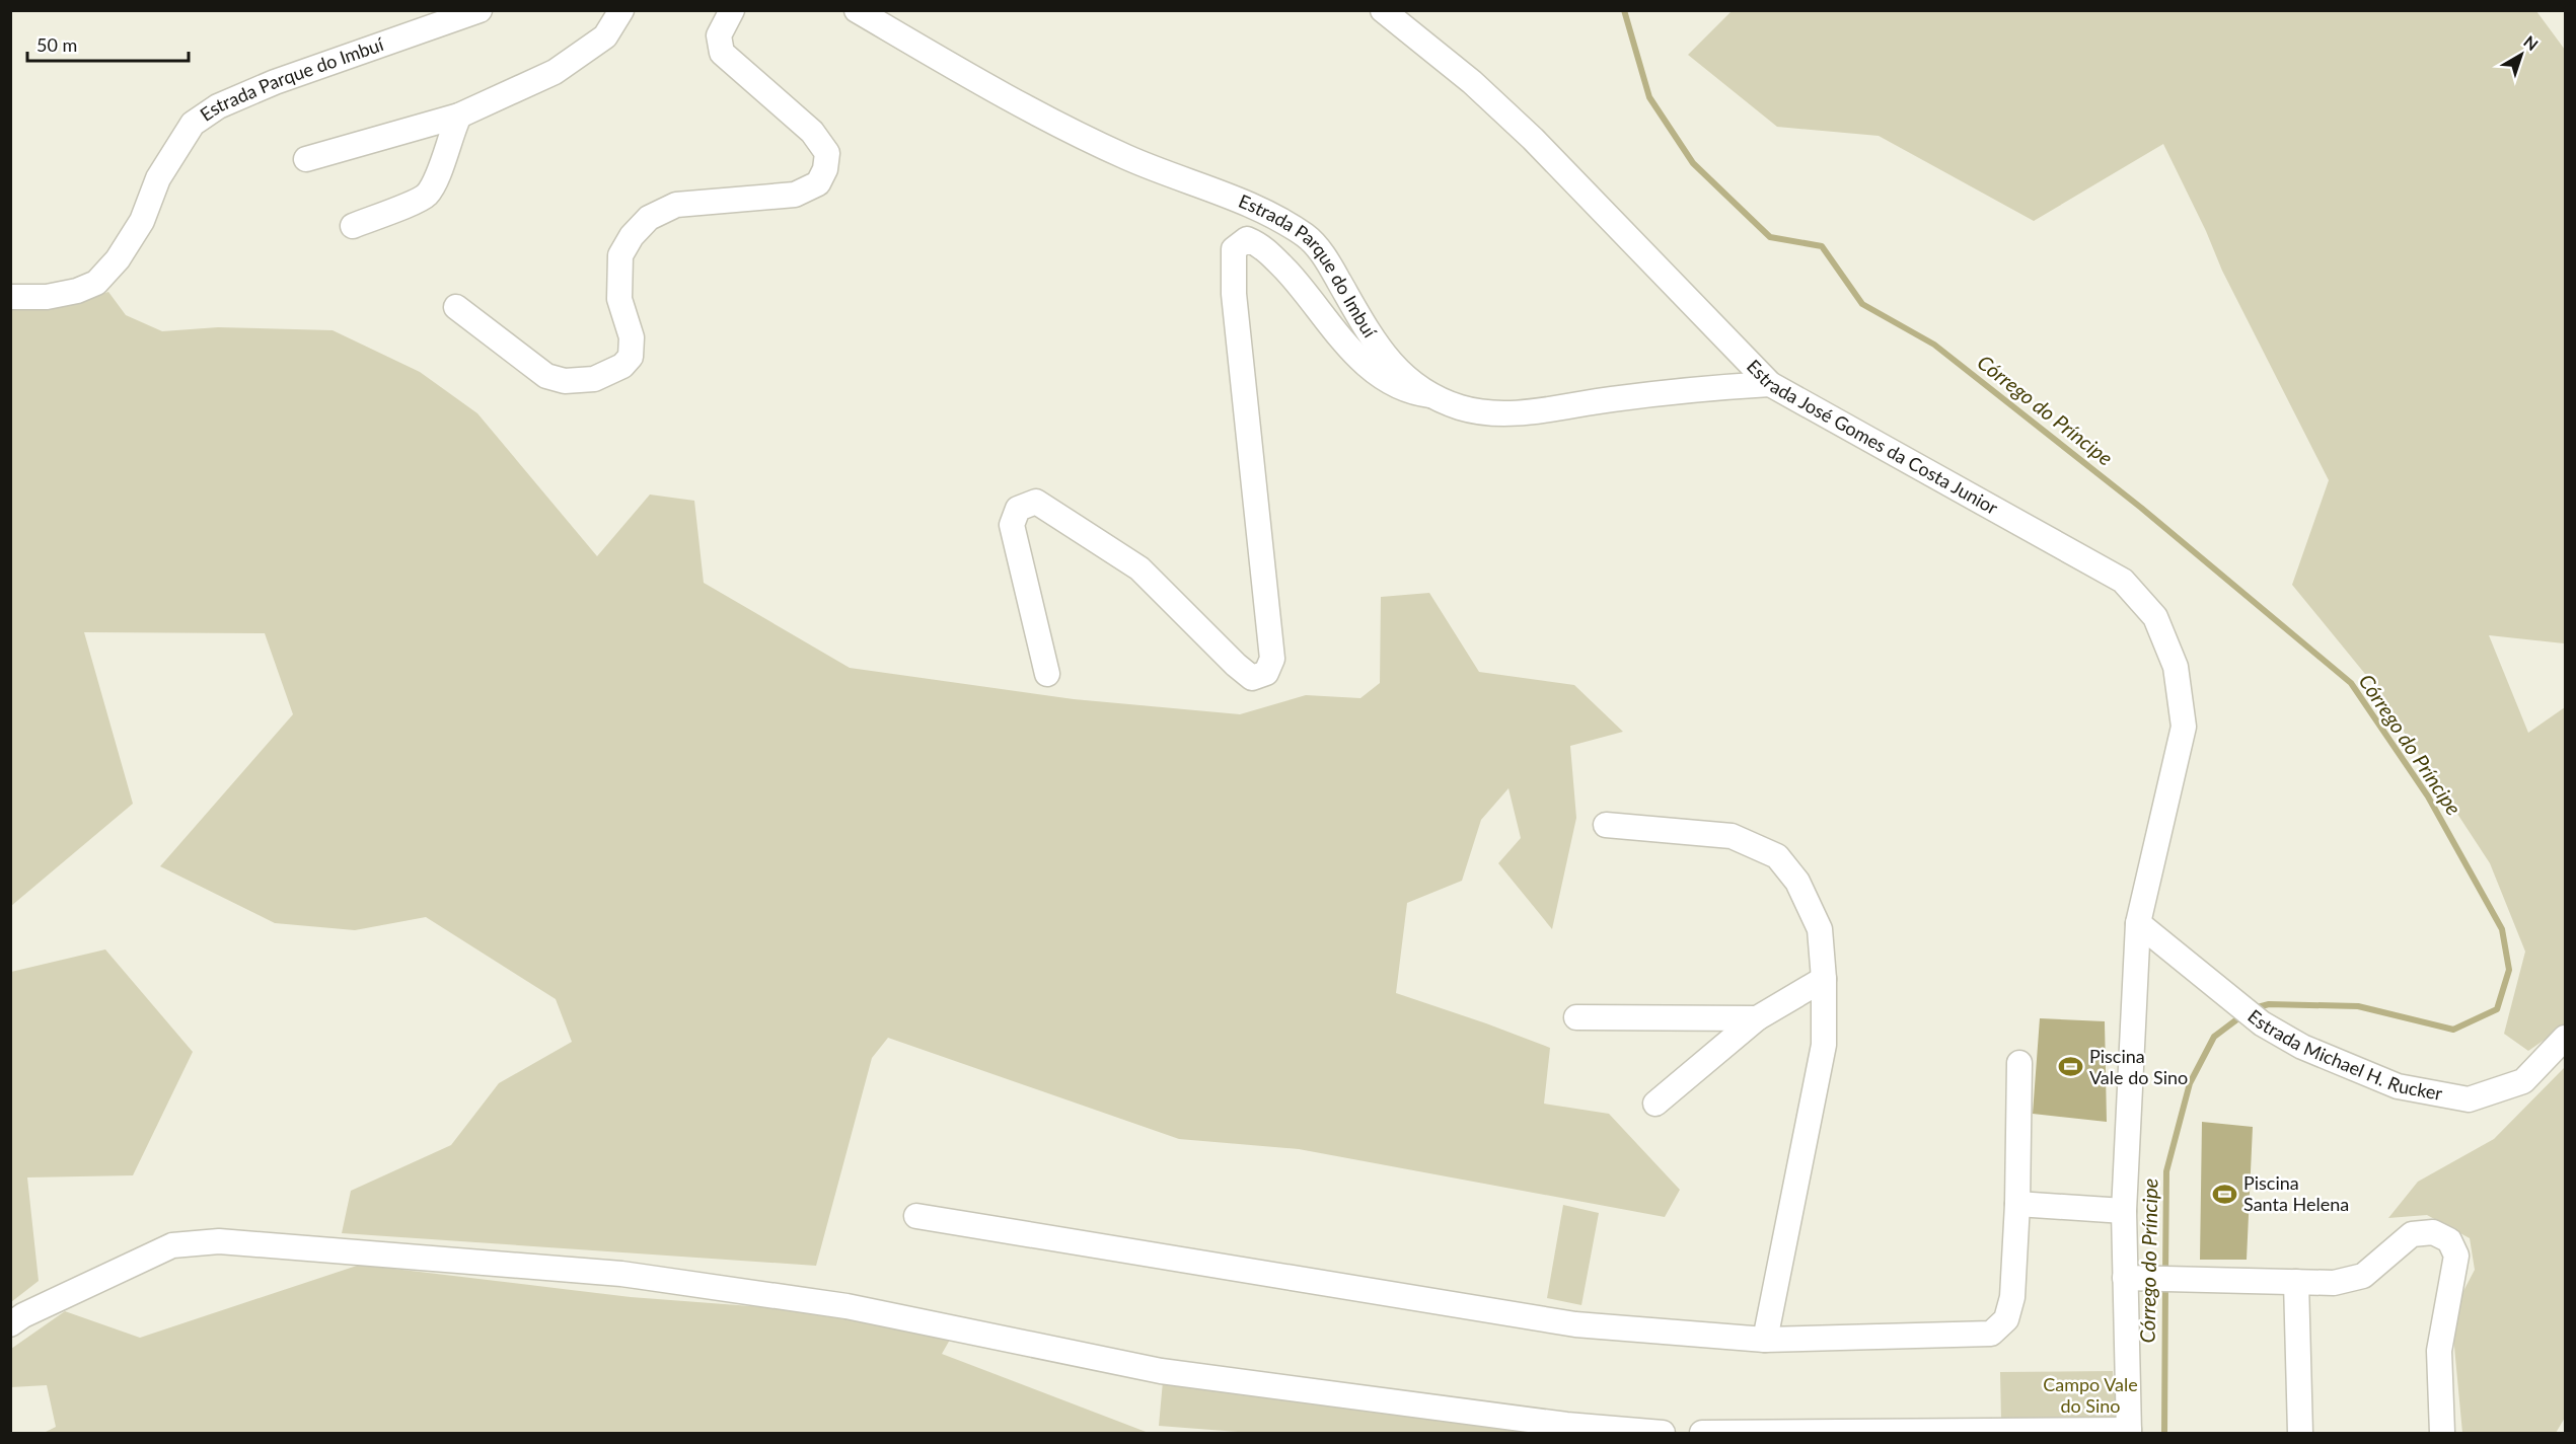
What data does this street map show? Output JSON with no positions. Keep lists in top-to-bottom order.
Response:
{
  "streets": {
    "street": ["Estrada Parque do Imbuí", "Estrada José Gomes da Costa Junior", "Estrada Michael H. Rucker"]
  },
  "crossings": [
    ["Estrada Parque do Imbuí", "Estrada José Gomes da Costa Junior"],
    ["Estrada José Gomes da Costa Junior", "Estrada Michael H. Rucker"]
  ],
  "water": ["Córrego do Príncipe"],
  "parks": ["Campo Vale do Sino"],
  "places": {
    "sports": ["Piscina Vale do Sino", "Piscina Santa Helena"]
  },
  "scale_bar": "50 m",
  "north": "top right"
}
